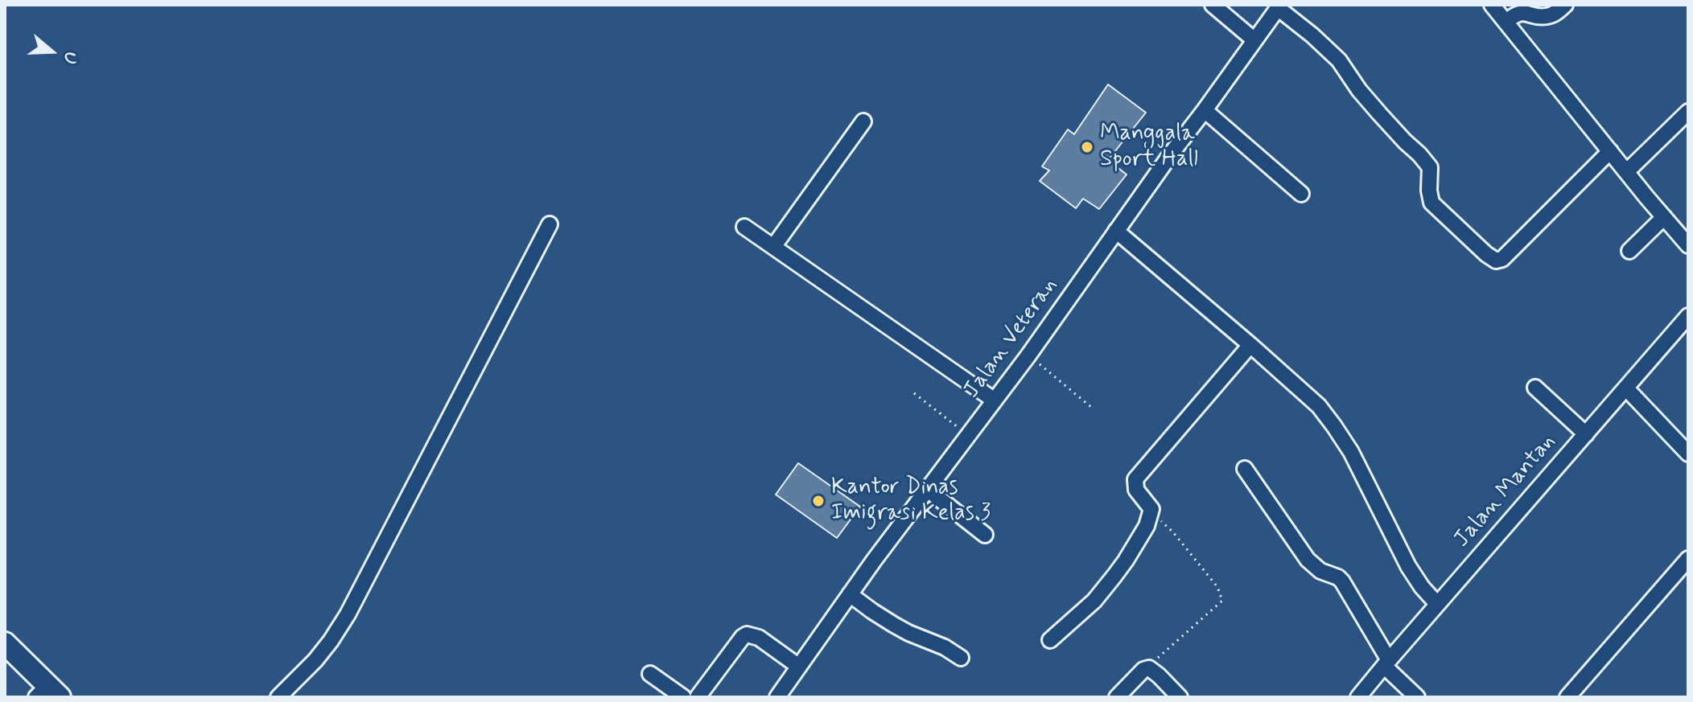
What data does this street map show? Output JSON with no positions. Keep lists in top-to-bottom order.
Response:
{
  "streets": {
    "street": ["Jalan Veteran", "Jalan Mantan"]
  },
  "places": ["Manggala Sport Hall", "Kantor Dinas Imigrasi Kelas 3"],
  "north": "right"
}
